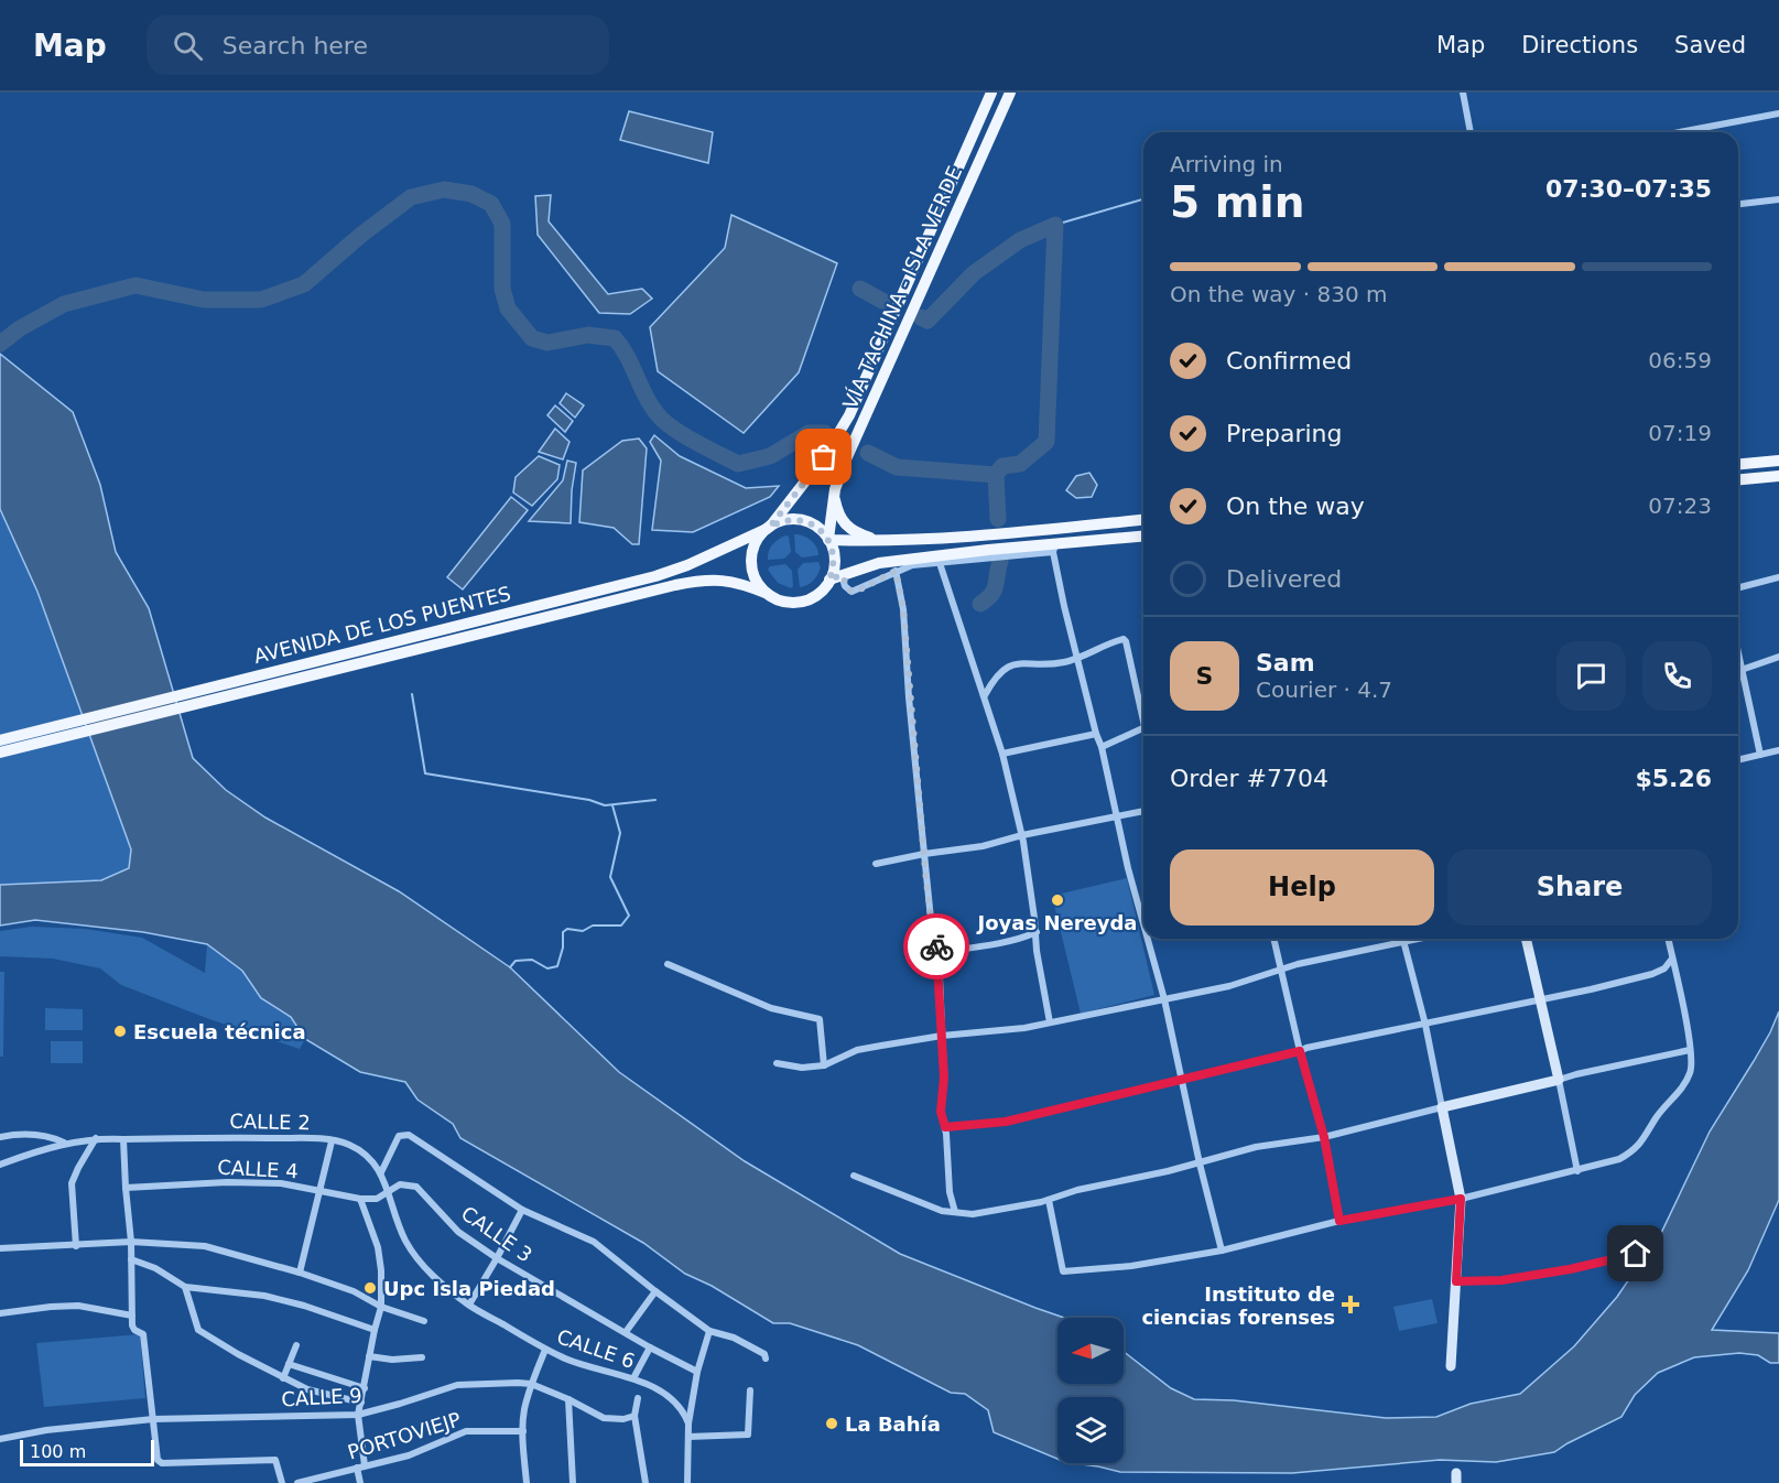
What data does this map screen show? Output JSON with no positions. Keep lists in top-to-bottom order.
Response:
{
  "streets": {
    "main road": ["VÍA TACHINA - ISLA VERDE", "AVENIDA DE LOS PUENTES"],
    "street": [
      "CALLE 2",
      "CALLE 4",
      "CALLE 3",
      "CALLE 6",
      "CALLE 9",
      "PORTOVIEJP"
    ]
  },
  "crossings": [
    ["VÍA TACHINA - ISLA VERDE", "AVENIDA DE LOS PUENTES"],
    ["CALLE 4", "CALLE 3"],
    ["CALLE 4", "CALLE 6"],
    ["CALLE 3", "CALLE 6"]
  ],
  "places": {
    "other": [
      "Joyas Nereyda",
      "Escuela técnica",
      "Upc Isla Piedad",
      "La Bahía"
    ],
    "health": ["Instituto de ciencias forenses"]
  },
  "scale_bar": "100 m",
  "north": "left",
  "page": {
    "header": "Map",
    "search": "Search here",
    "nav": ["Map", "Directions", "Saved"],
    "heading": ["5 min", "Arriving in", "07:30–07:35"],
    "panel": [
      "Sam",
      "Courier · 4.7",
      "Order #7704",
      "$5.26"
    ],
    "bar": "On the way · 830 m",
    "list": [
      ["Confirmed", "06:59"],
      ["Preparing", "07:19"],
      ["On the way", "07:23"],
      "Delivered"
    ],
    "round": "S",
    "buttons": ["Help", "Share"],
    "scale": "100 m"
  }
}
